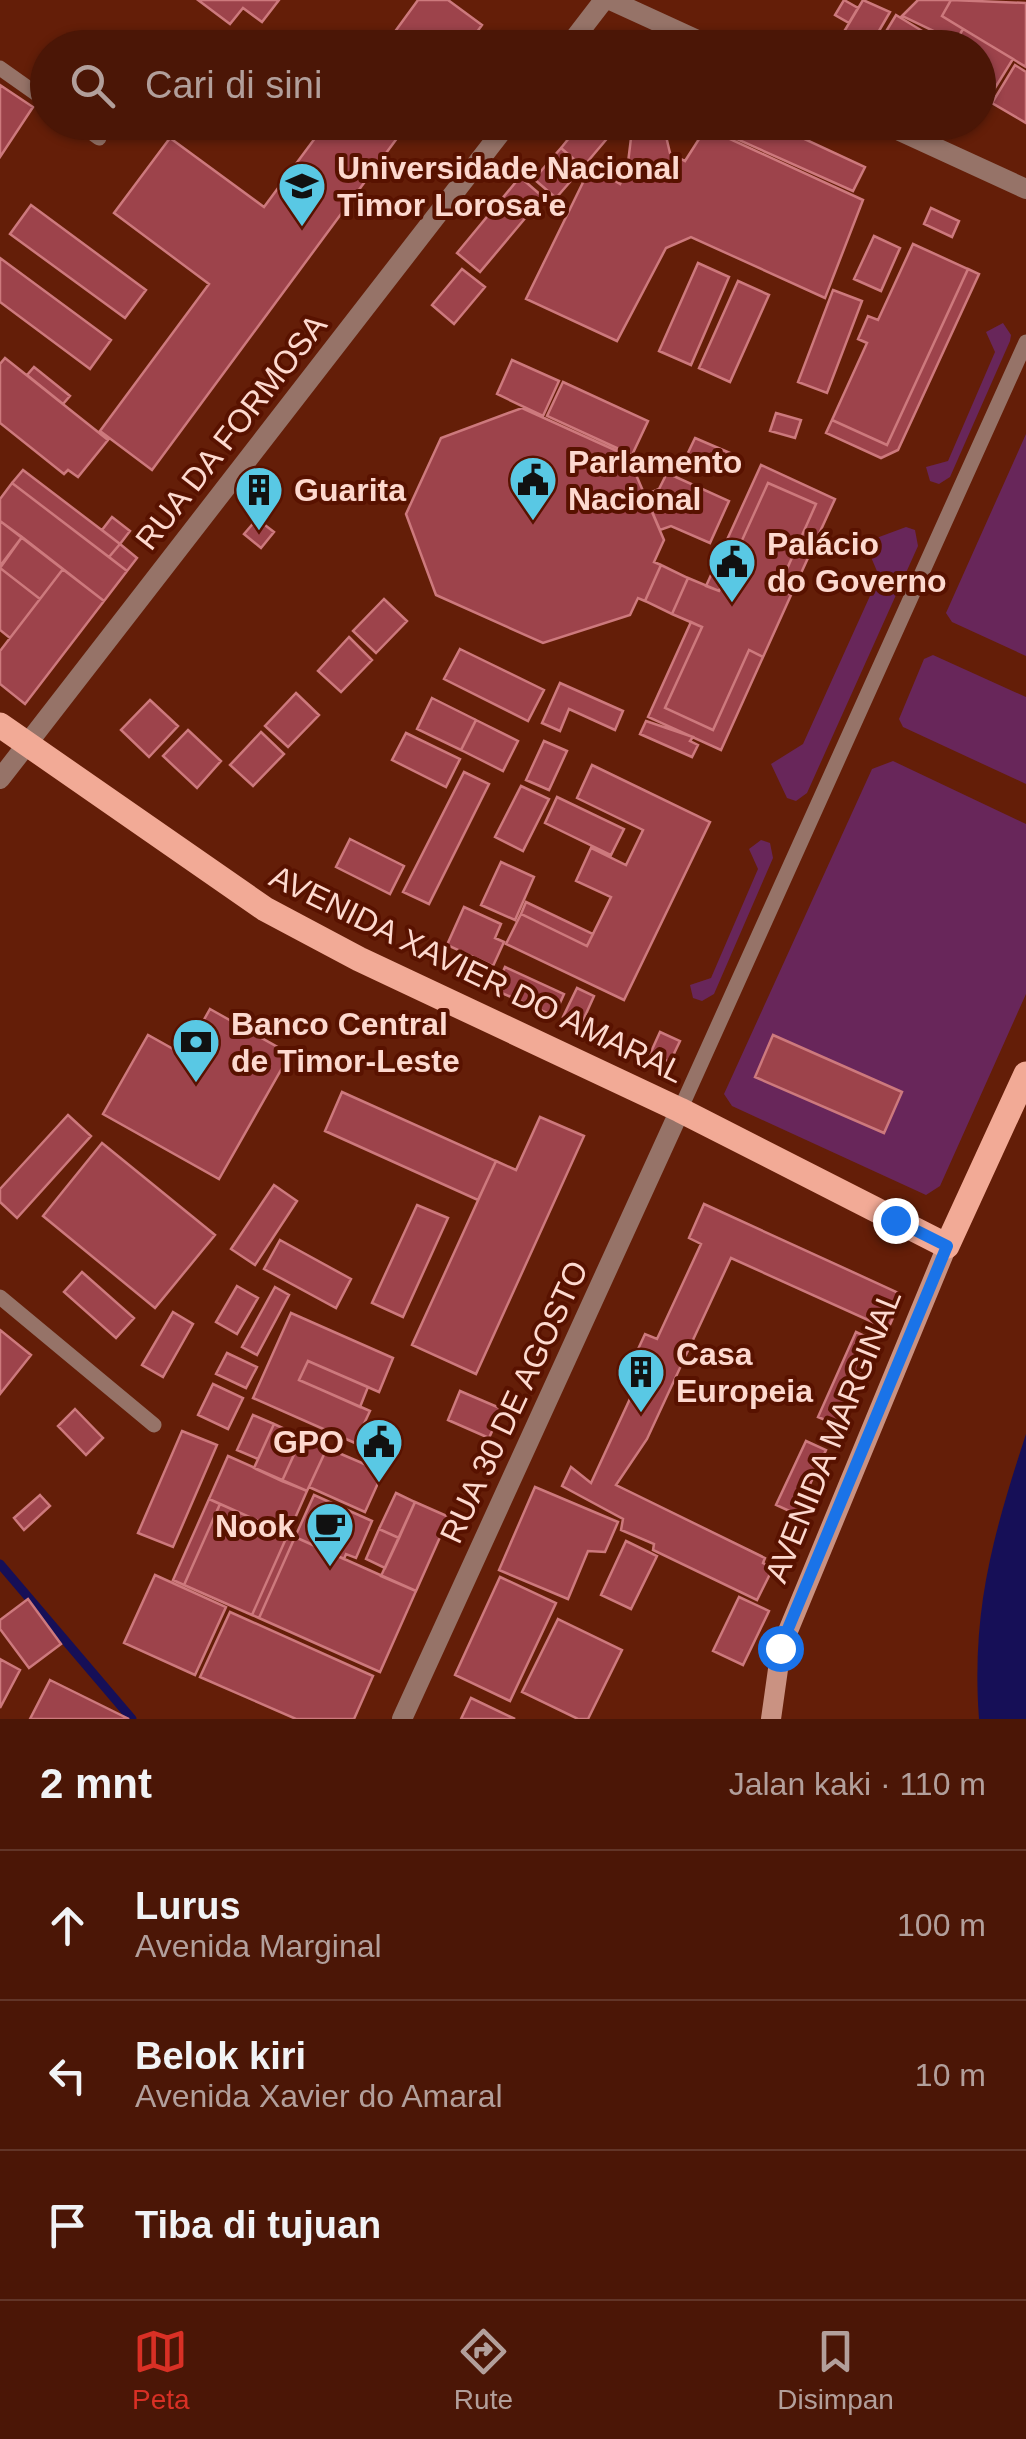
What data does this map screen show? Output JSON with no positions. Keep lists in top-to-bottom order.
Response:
{
  "streets": {
    "main road": ["AVENIDA XAVIER DO AMARAL", "AVENIDA MARGINAL"],
    "street": ["RUA DA FORMOSA", "RUA 30 DE AGOSTO"]
  },
  "crossings": [
    ["RUA DA FORMOSA", "AVENIDA XAVIER DO AMARAL"],
    ["AVENIDA XAVIER DO AMARAL", "RUA 30 DE AGOSTO"],
    ["AVENIDA XAVIER DO AMARAL", "AVENIDA MARGINAL"]
  ],
  "places": {
    "school or university": ["Universidade Nacional Timor Lorosa'e"],
    "public building": ["Parlamento Nacional", "Palácio do Governo", "GPO"],
    "building": ["Guarita", "Casa Europeia"],
    "bank": ["Banco Central de Timor-Leste"],
    "cafe": ["Nook"]
  },
  "page": {
    "search": "Cari di sini",
    "heading": ["2 mnt", "Jalan kaki · 110 m"],
    "list": [
      ["Lurus", "Avenida Marginal", "100 m"],
      ["Belok kiri", "Avenida Xavier do Amaral", "10 m"],
      "Tiba di tujuan"
    ],
    "nav": ["Peta", "Rute", "Disimpan"]
  }
}
